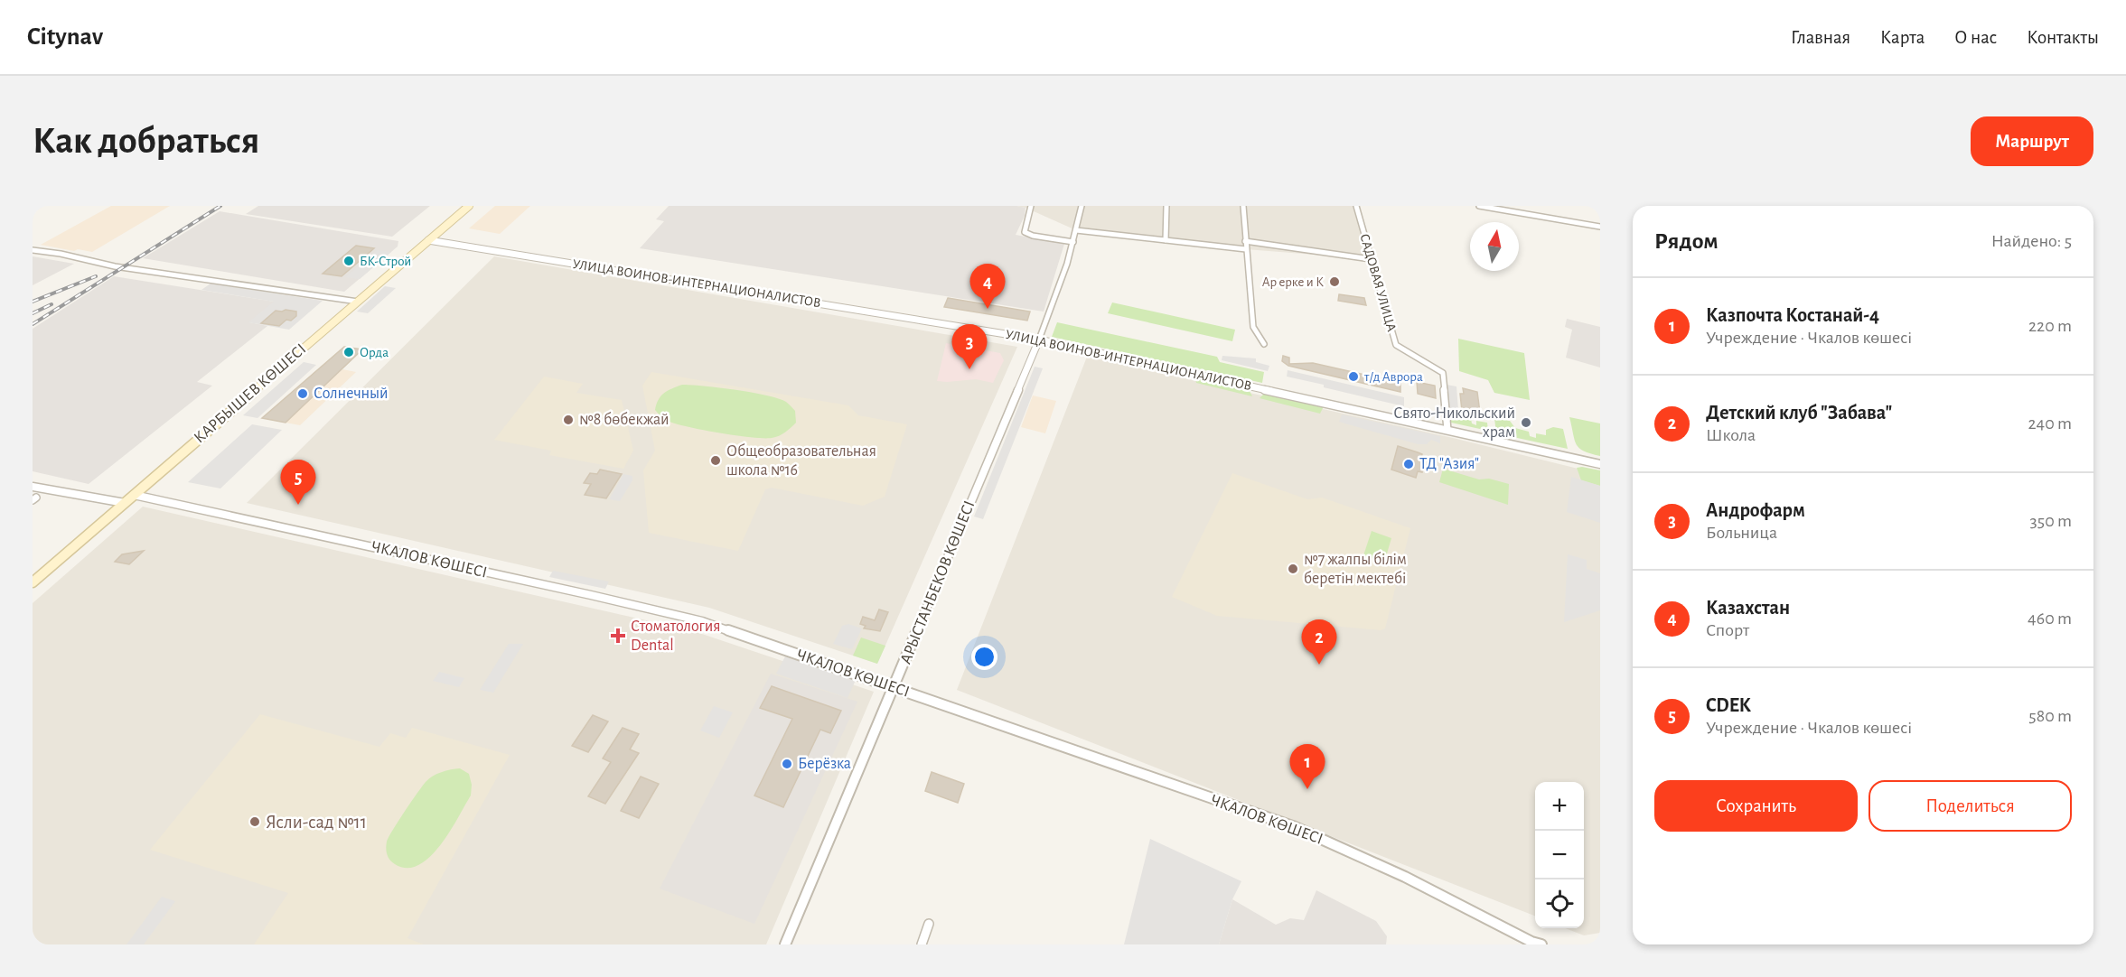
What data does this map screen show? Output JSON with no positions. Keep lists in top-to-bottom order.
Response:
{
  "streets": {
    "main road": ["КАРБЫШЕВ КӨШЕСІ"],
    "street": [
      "САДОВАЯ УЛИЦА",
      "УЛИЦА ВОИНОВ-ИНТЕРНАЦИОНАЛИСТОВ",
      "ЧКАЛОВ КӨШЕСІ",
      "АРЫСТАНБЕКОВ КӨШЕСІ"
    ]
  },
  "crossings": [
    ["САДОВАЯ УЛИЦА", "УЛИЦА ВОИНОВ-ИНТЕРНАЦИОНАЛИСТОВ"],
    ["УЛИЦА ВОИНОВ-ИНТЕРНАЦИОНАЛИСТОВ", "КАРБЫШЕВ КӨШЕСІ"],
    ["УЛИЦА ВОИНОВ-ИНТЕРНАЦИОНАЛИСТОВ", "АРЫСТАНБЕКОВ КӨШЕСІ"],
    ["КАРБЫШЕВ КӨШЕСІ", "ЧКАЛОВ КӨШЕСІ"],
    ["ЧКАЛОВ КӨШЕСІ", "АРЫСТАНБЕКОВ КӨШЕСІ"]
  ],
  "places": {
    "other": [
      "БК-Строй",
      "Ар ерке и К",
      "Орда",
      "т/д Аврора",
      "Солнечный",
      "№8 бөбекжай",
      "Свято-Никольский храм",
      "Общеобразовательная школа №16",
      "ТД \"Азия\"",
      "№7 жалпы білім беретін мектебі",
      "Берёзка",
      "Ясли-сад №11"
    ],
    "health": ["Стоматология Dental"]
  },
  "north": "top",
  "page": {
    "header": "Citynav",
    "nav": [
      "Главная",
      "Карта",
      "О нас",
      "Контакты"
    ],
    "buttons": [
      "Маршрут",
      ["Сохранить", "Поделиться"]
    ],
    "title": "Как добраться",
    "heading": ["Рядом", "Найдено: 5"],
    "pins": [
      "4",
      "3",
      "5",
      "2",
      "1"
    ],
    "list": [
      {
        "mark": "1",
        "name": "Казпочта Костанай-4",
        "note": "Учреждение · Чкалов көшесі",
        "value": "220 m"
      },
      {
        "mark": "2",
        "name": "Детский клуб \"Забава\"",
        "note": "Школа",
        "value": "240 m"
      },
      {
        "mark": "3",
        "name": "Андрофарм",
        "note": "Больница",
        "value": "350 m"
      },
      {
        "mark": "4",
        "name": "Казахстан",
        "note": "Спорт",
        "value": "460 m"
      },
      {
        "mark": "5",
        "name": "CDEK",
        "note": "Учреждение · Чкалов көшесі",
        "value": "580 m"
      }
    ],
    "map_buttons": ["+", "−"]
  }
}
